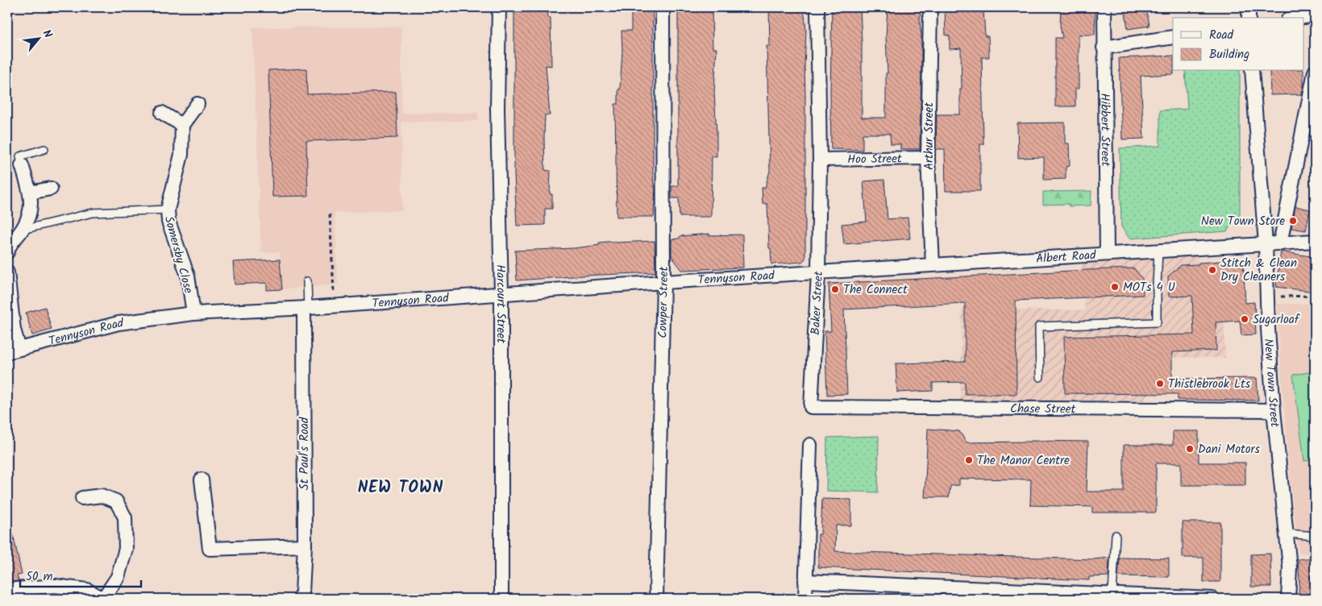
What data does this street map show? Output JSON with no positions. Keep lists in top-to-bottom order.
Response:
{
  "streets": {
    "street": [
      "Hibbert Street",
      "Arthur Street",
      "Hoo Street",
      "Somersby Close",
      "Albert Road",
      "Tennyson Road",
      "Harcourt Street",
      "Cowper Street",
      "Baker Street",
      "New Town Street",
      "Chase Street",
      "St Paul's Road"
    ]
  },
  "crossings": [
    ["Hibbert Street", "Albert Road"],
    ["Arthur Street", "Hoo Street"],
    ["Arthur Street", "Albert Road"],
    ["Hoo Street", "Baker Street"],
    ["Somersby Close", "Tennyson Road"],
    ["Albert Road", "Tennyson Road"],
    ["Albert Road", "Baker Street"],
    ["Albert Road", "New Town Street"],
    ["Tennyson Road", "Harcourt Street"],
    ["Tennyson Road", "Cowper Street"],
    ["Tennyson Road", "Baker Street"],
    ["Tennyson Road", "St Paul's Road"],
    ["Baker Street", "Chase Street"],
    ["New Town Street", "Chase Street"]
  ],
  "districts": ["NEW TOWN"],
  "places": [
    "New Town Store",
    "Stitch & Clean Dry Cleaners",
    "MOTs 4 U",
    "The Connect",
    "Sugarloaf",
    "Thistlebrook Lts",
    "Dani Motors",
    "The Manor Centre"
  ],
  "legend": ["Road", "Building"],
  "scale_bar": "50 m",
  "north": "top right"
}
